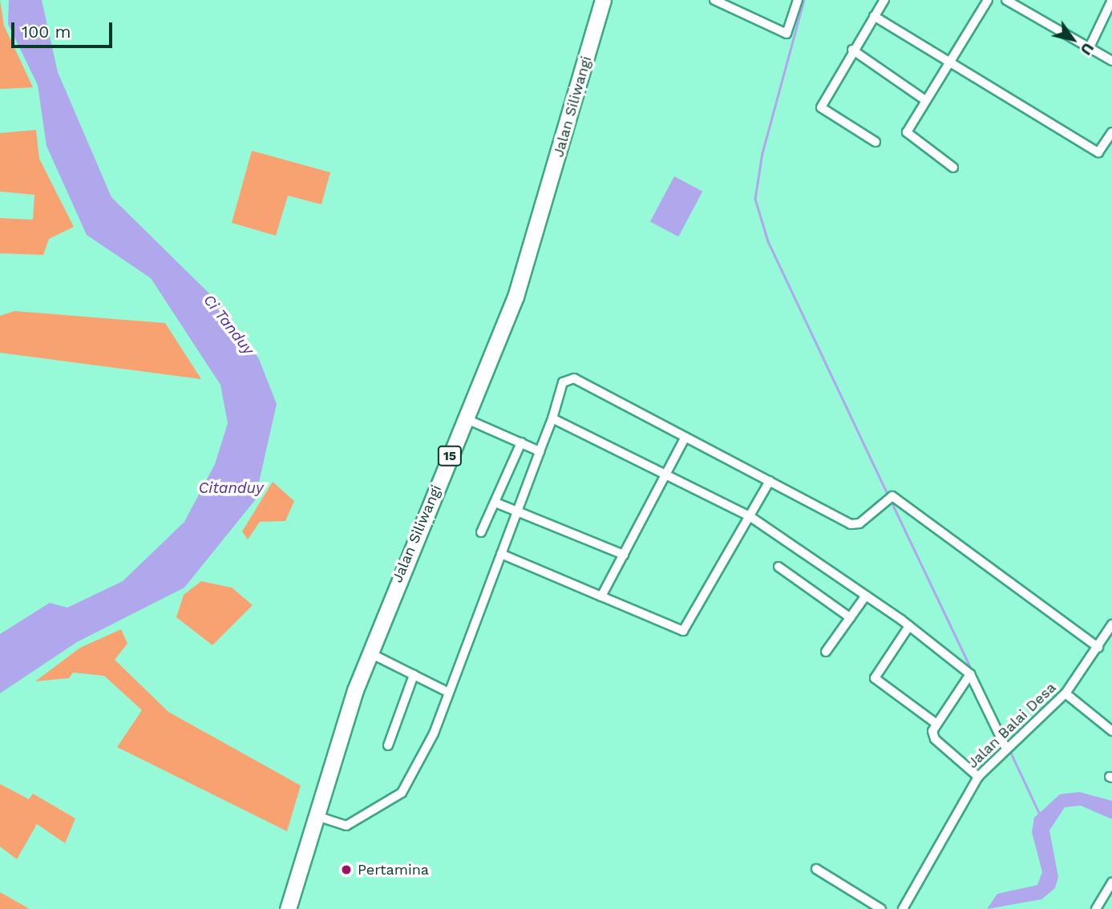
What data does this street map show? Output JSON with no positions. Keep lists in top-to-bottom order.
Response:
{
  "streets": {
    "highway": ["Jalan Siliwangi", "15"],
    "street": ["Jalan Balai Desa"]
  },
  "water": ["Ci Tanduy", "Citanduy"],
  "places": ["Pertamina"],
  "scale_bar": "100 m",
  "north": "bottom right"
}
